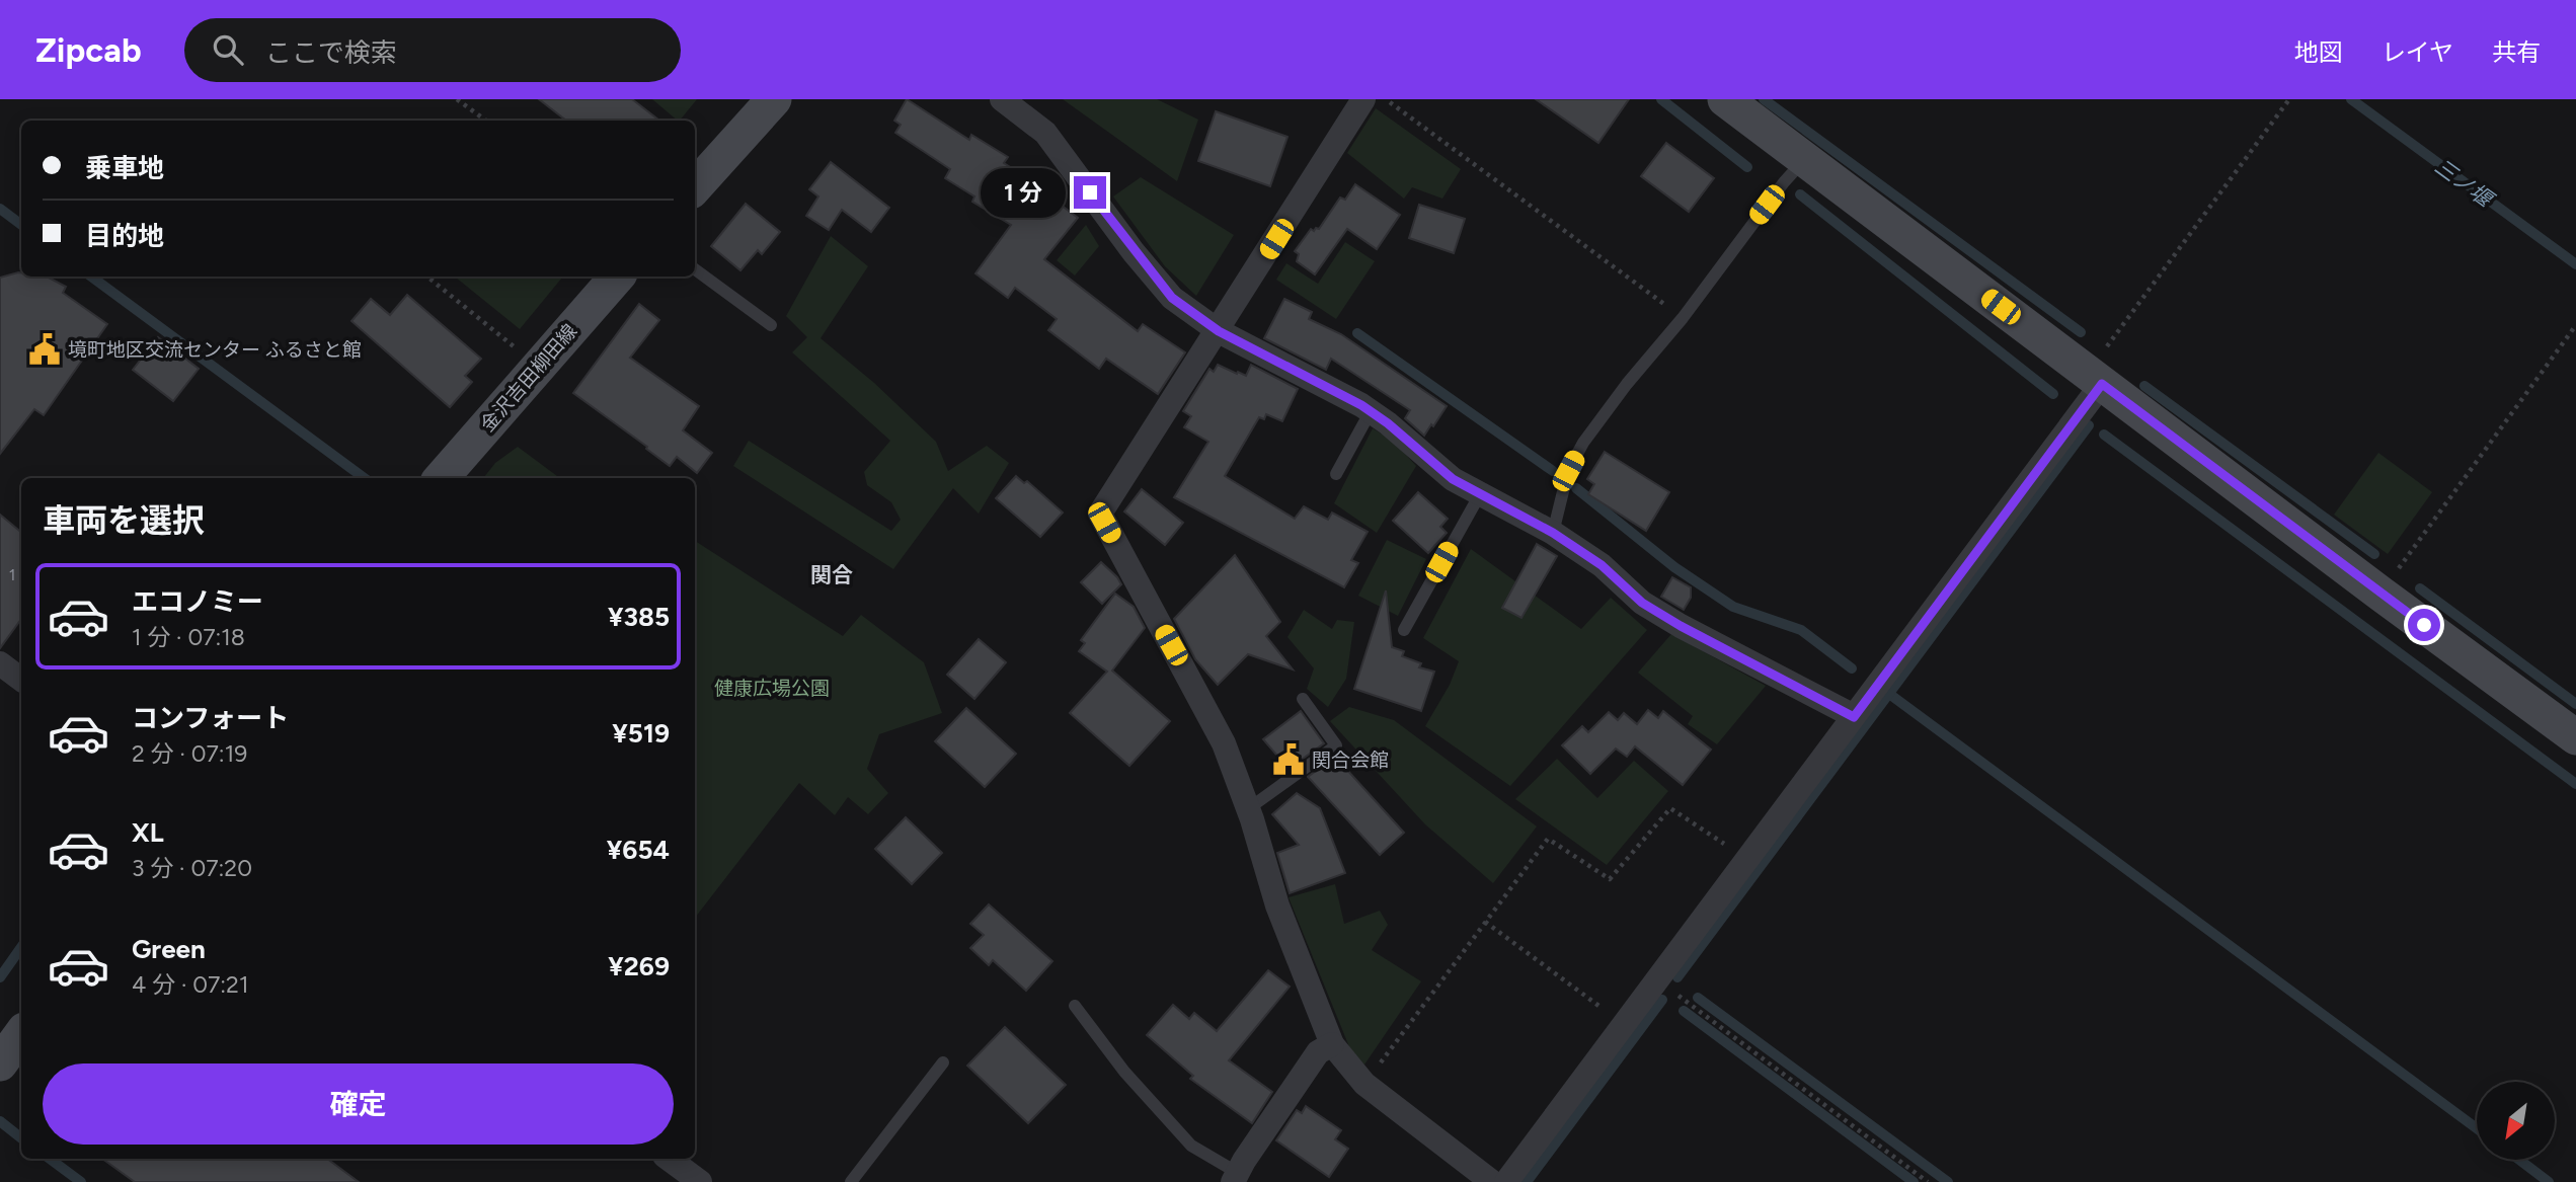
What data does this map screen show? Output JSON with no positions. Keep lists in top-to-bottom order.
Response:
{
  "streets": {
    "street": ["金沢吉田柳田線"]
  },
  "districts": ["関合"],
  "water": ["三ノ堰"],
  "parks": ["健康広場公園"],
  "places": {
    "public building": ["境町地区交流センター ふるさと館", "関合会館"]
  },
  "house_numbers": ["1"],
  "north": "bottom left",
  "page": {
    "header": "Zipcab",
    "search": "ここで検索",
    "nav": ["地図", "レイヤ", "共有"],
    "banner": ["乗車地", "目的地"],
    "bubble": "1 分",
    "heading": "車両を選択",
    "list": [
      {
        "name": "エコノミー",
        "note": "1 分 · 07:18",
        "value": "¥385"
      },
      {
        "name": "コンフォート",
        "note": "2 分 · 07:19",
        "value": "¥519"
      },
      {
        "name": "XL",
        "note": "3 分 · 07:20",
        "value": "¥654"
      },
      {
        "name": "Green",
        "note": "4 分 · 07:21",
        "value": "¥269"
      }
    ],
    "buttons": "確定"
  }
}
